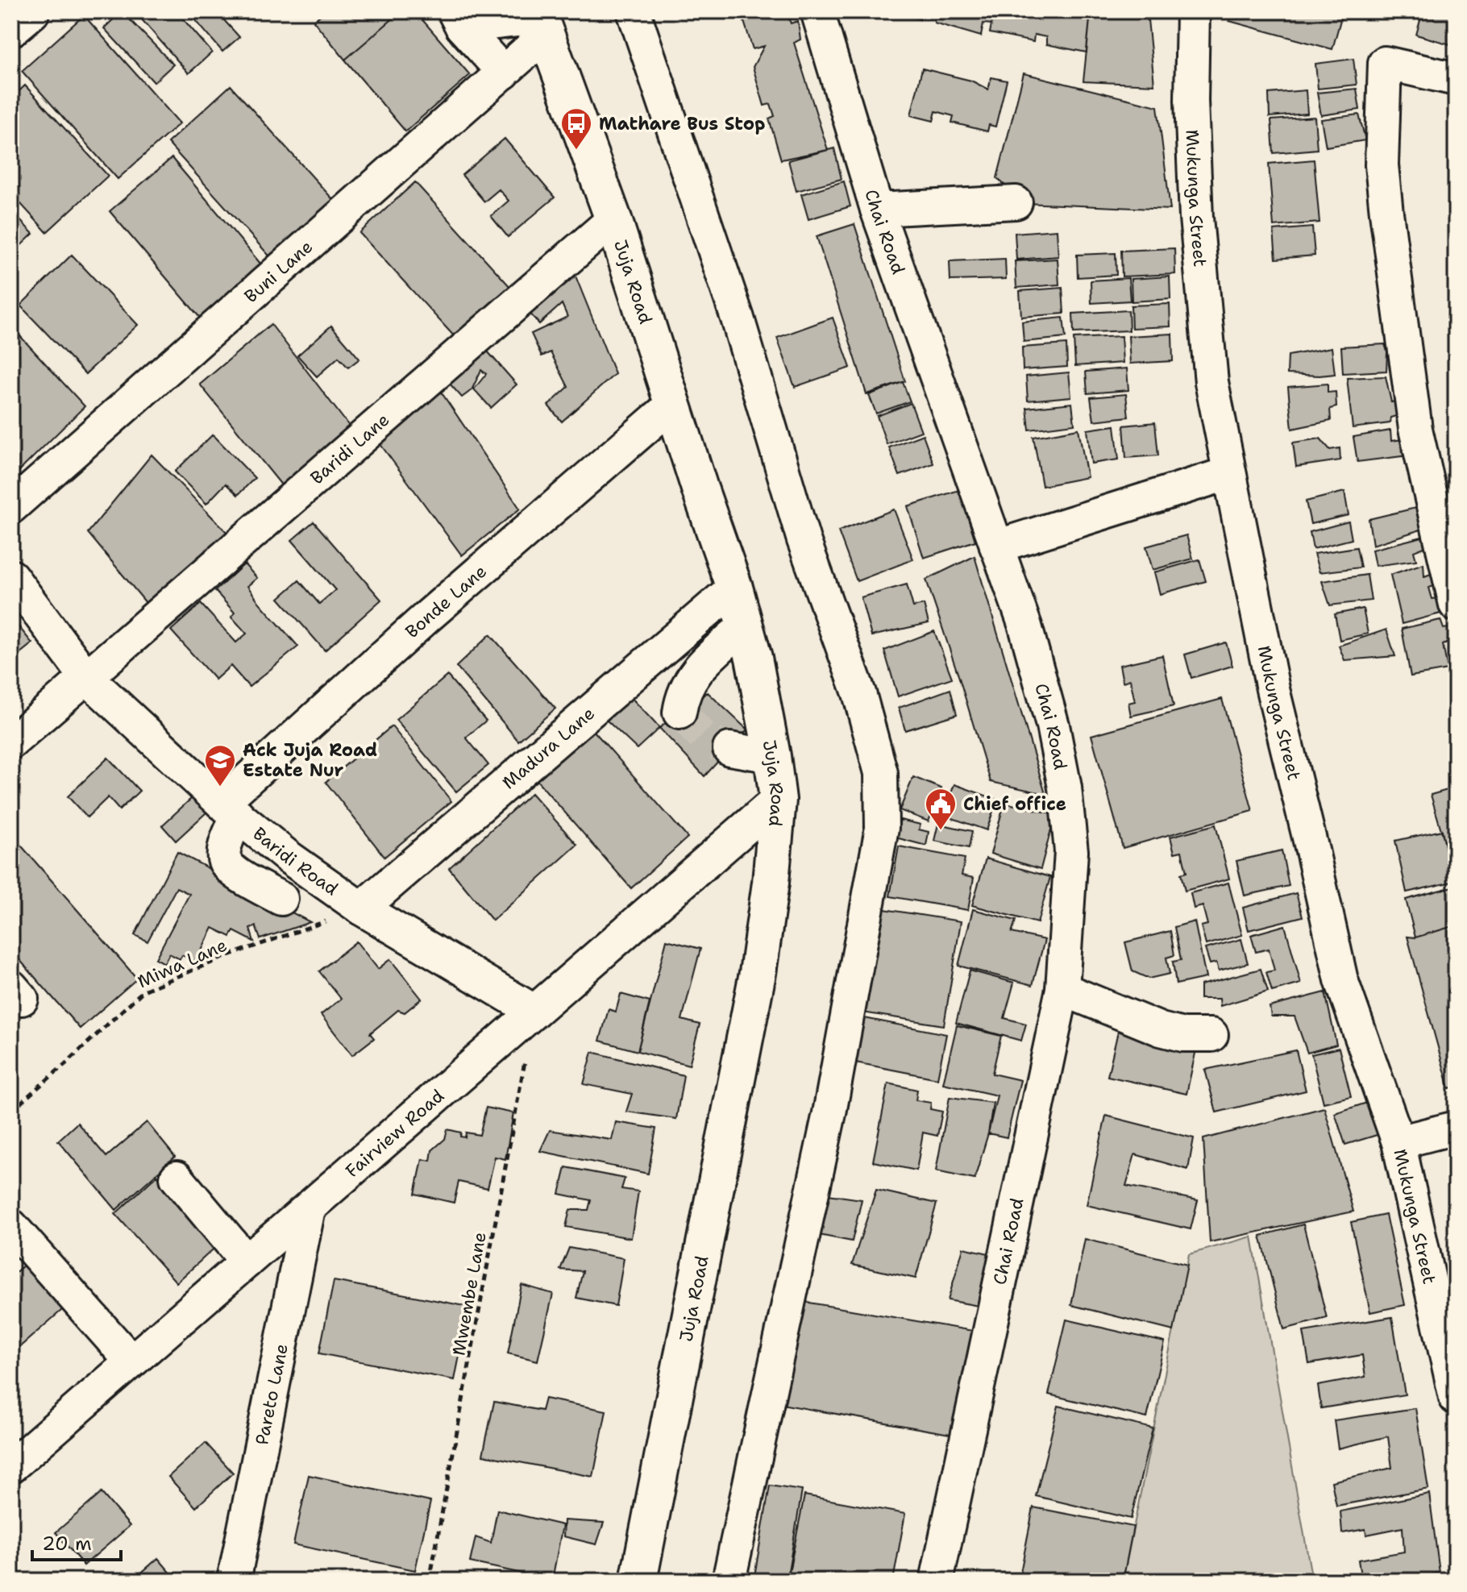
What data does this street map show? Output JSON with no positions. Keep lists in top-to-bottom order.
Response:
{
  "streets": {
    "main road": ["Juja Road"],
    "street": [
      "Mukunga Street",
      "Chai Road",
      "Buni Lane",
      "Baridi Lane",
      "Bonde Lane",
      "Madura Lane",
      "Baridi Road",
      "Fairview Road",
      "Pareto Lane"
    ],
    "path": ["Miwa Lane", "Mwembe Lane"]
  },
  "crossings": [
    ["Buni Lane", "Juja Road"],
    ["Juja Road", "Baridi Lane"],
    ["Juja Road", "Bonde Lane"],
    ["Juja Road", "Madura Lane"],
    ["Juja Road", "Fairview Road"],
    ["Baridi Lane", "Baridi Road"],
    ["Bonde Lane", "Baridi Road"],
    ["Madura Lane", "Baridi Road"],
    ["Madura Lane", "Miwa Lane"],
    ["Baridi Road", "Miwa Lane"],
    ["Baridi Road", "Fairview Road"],
    ["Baridi Road", "Mwembe Lane"],
    ["Fairview Road", "Mwembe Lane"],
    ["Fairview Road", "Pareto Lane"]
  ],
  "places": {
    "bus stop": ["Mathare Bus Stop"],
    "school or university": ["Ack Juja Road Estate Nur"],
    "public building": ["Chief office"]
  },
  "scale_bar": "20 m"
}
